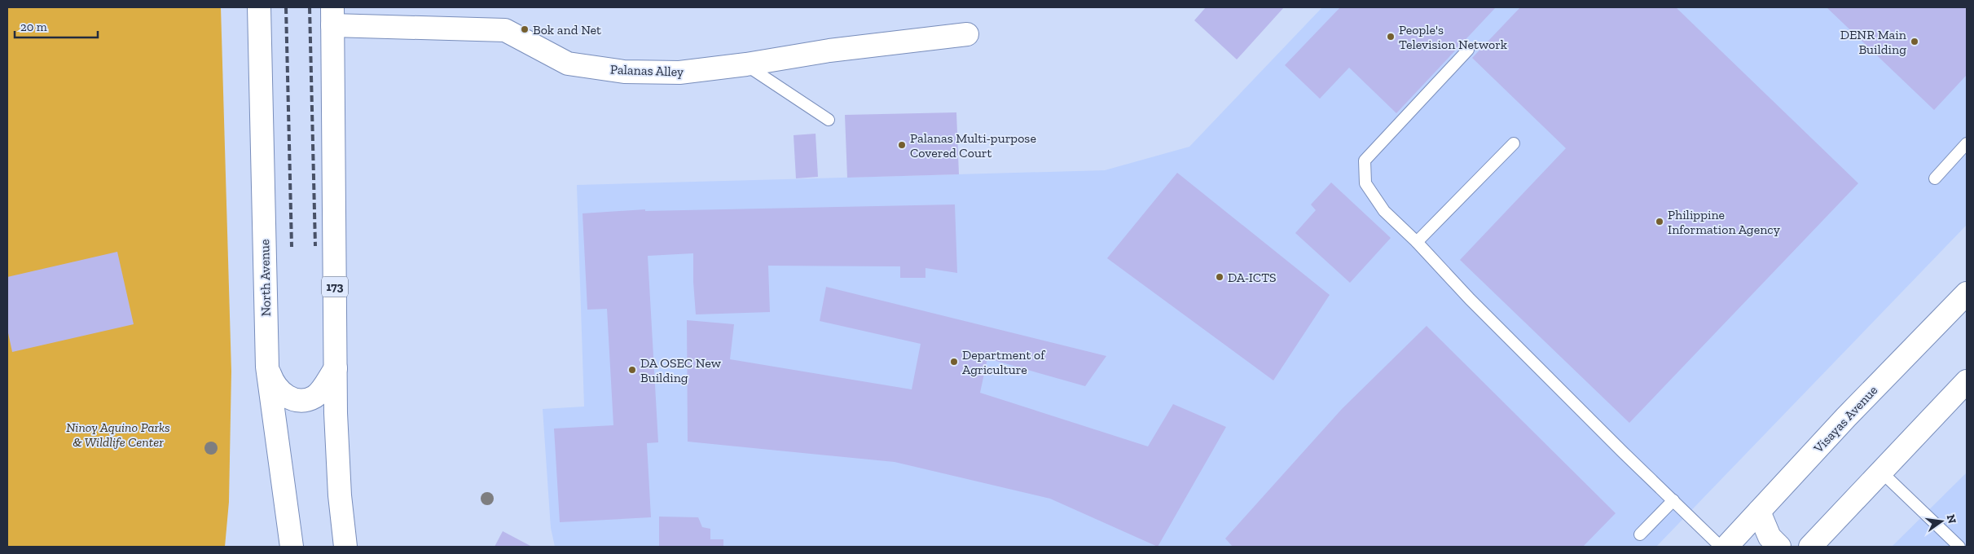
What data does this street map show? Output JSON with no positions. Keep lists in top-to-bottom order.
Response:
{
  "streets": {
    "main road": [
      "Palanas Alley",
      "North Avenue",
      "173",
      "Visayas Avenue"
    ]
  },
  "crossings": [
    ["Palanas Alley", "173"]
  ],
  "parks": ["Ninoy Aquino Parks & Wildlife Center"],
  "places": [
    "Bok and Net",
    "People's Television Network",
    "DENR Main Building",
    "Palanas Multi-purpose Covered Court",
    "Philippine Information Agency",
    "DA-ICTS",
    "Department of Agriculture",
    "DA OSEC New Building"
  ],
  "scale_bar": "20 m",
  "north": "right"
}
